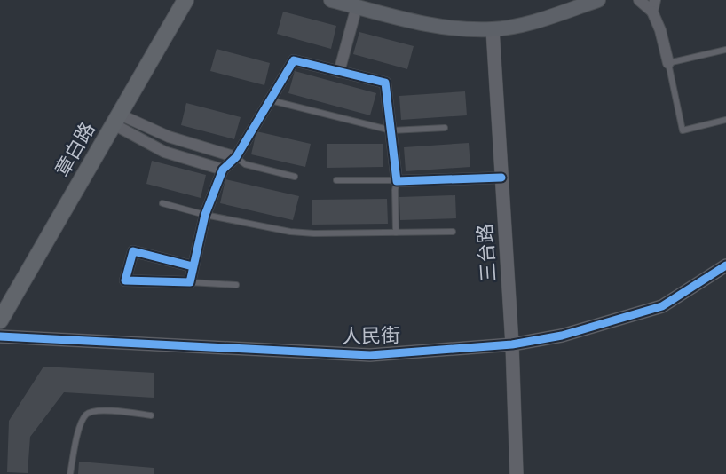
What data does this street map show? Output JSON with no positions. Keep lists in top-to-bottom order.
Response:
{
  "streets": {
    "main road": ["章白路"],
    "street": ["三台路", "人民街"]
  },
  "crossings": [
    ["三台路", "人民街"]
  ]
}
